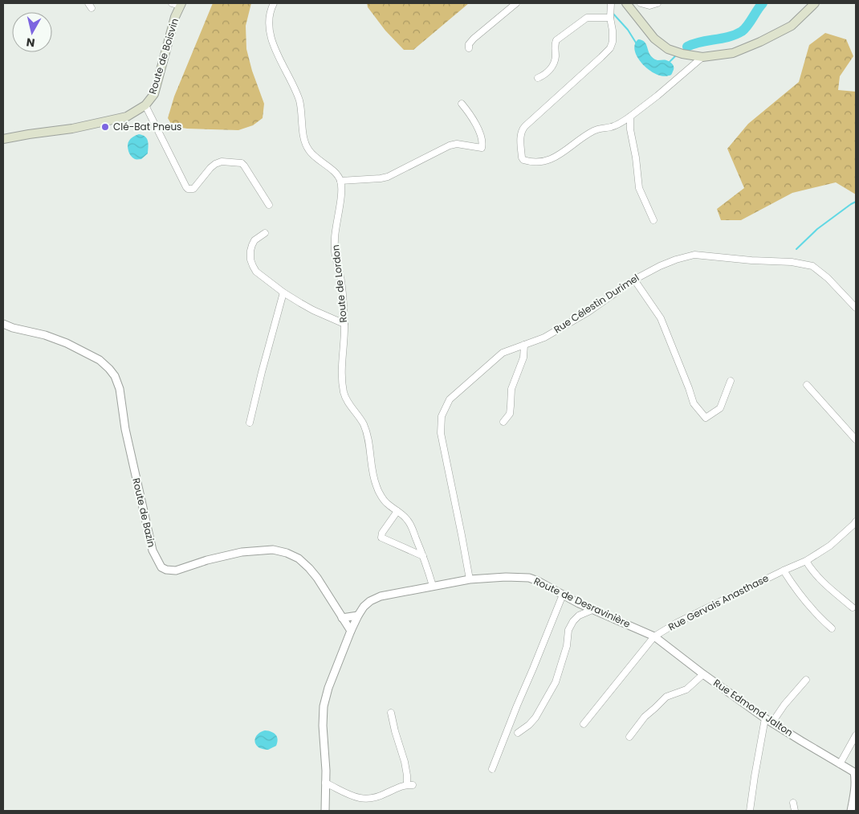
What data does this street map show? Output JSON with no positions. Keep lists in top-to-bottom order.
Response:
{
  "streets": {
    "main road": ["Route de Boisvin"],
    "street": [
      "Route de Lordon",
      "Rue Célestin Durimel",
      "Route de Bazin",
      "Route de Desravinière",
      "Rue Gervais Anasthase",
      "Rue Edmond Jalton"
    ]
  },
  "crossings": [
    ["Route de Lordon", "Route de Desravinière"],
    ["Rue Célestin Durimel", "Route de Desravinière"],
    ["Route de Bazin", "Route de Desravinière"],
    ["Route de Desravinière", "Rue Gervais Anasthase"],
    ["Route de Desravinière", "Rue Edmond Jalton"],
    ["Rue Gervais Anasthase", "Rue Edmond Jalton"]
  ],
  "places": ["Clé-Bat Pneus"],
  "north": "bottom"
}
